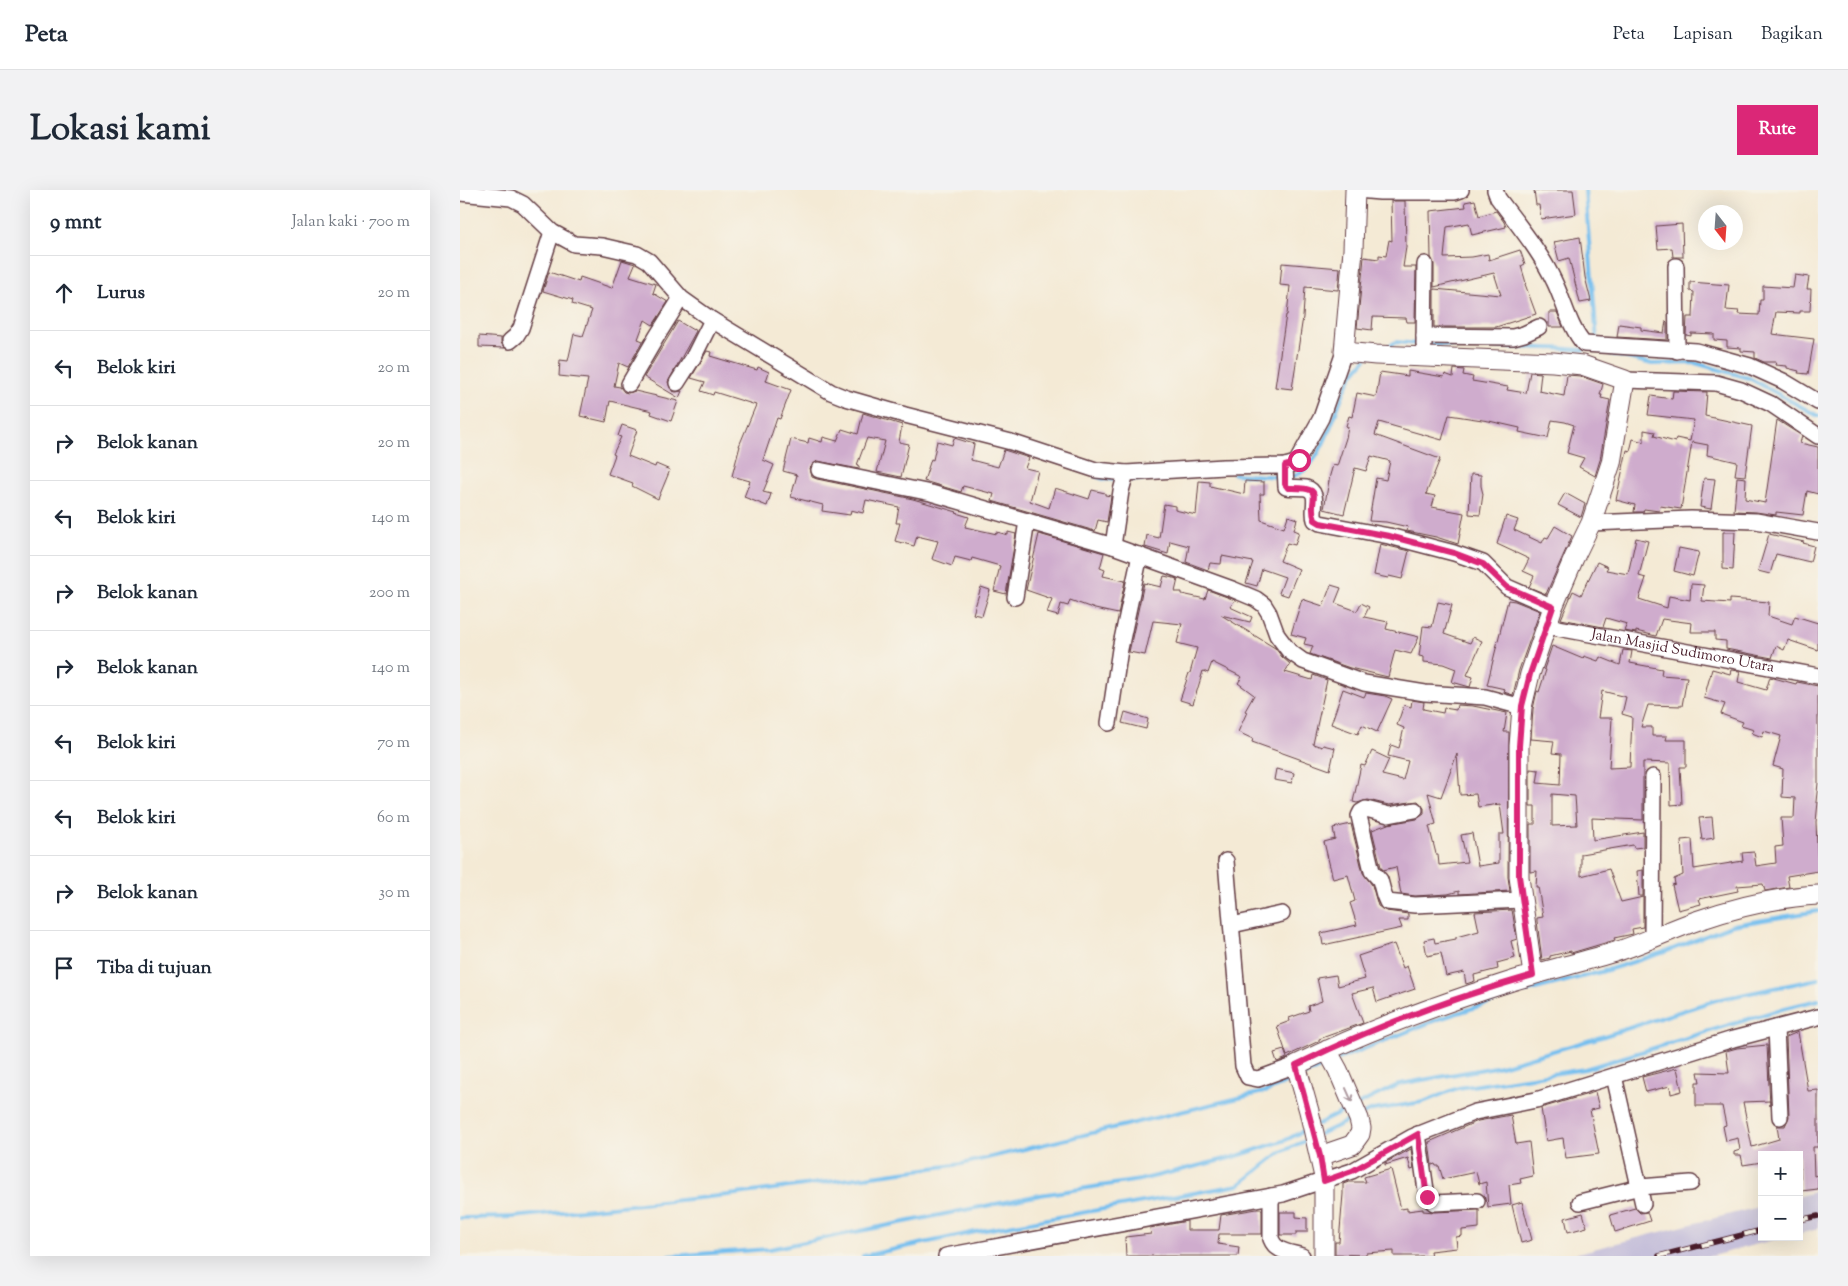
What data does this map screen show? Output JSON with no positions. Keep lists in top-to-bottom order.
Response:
{
  "streets": {
    "street": ["Jalan Masjid Sudimoro Utara"]
  },
  "north": "bottom",
  "page": {
    "header": "Peta",
    "nav": ["Peta", "Lapisan", "Bagikan"],
    "title": "Lokasi kami",
    "buttons": "Rute",
    "heading": ["9 mnt", "Jalan kaki · 700 m"],
    "list": [
      ["Lurus", "20 m"],
      ["Belok kiri", "20 m"],
      ["Belok kanan", "20 m"],
      ["Belok kiri", "140 m"],
      ["Belok kanan", "200 m"],
      ["Belok kanan", "140 m"],
      ["Belok kiri", "70 m"],
      ["Belok kiri", "60 m"],
      ["Belok kanan", "30 m"],
      "Tiba di tujuan"
    ],
    "map_buttons": ["+", "−"]
  }
}
